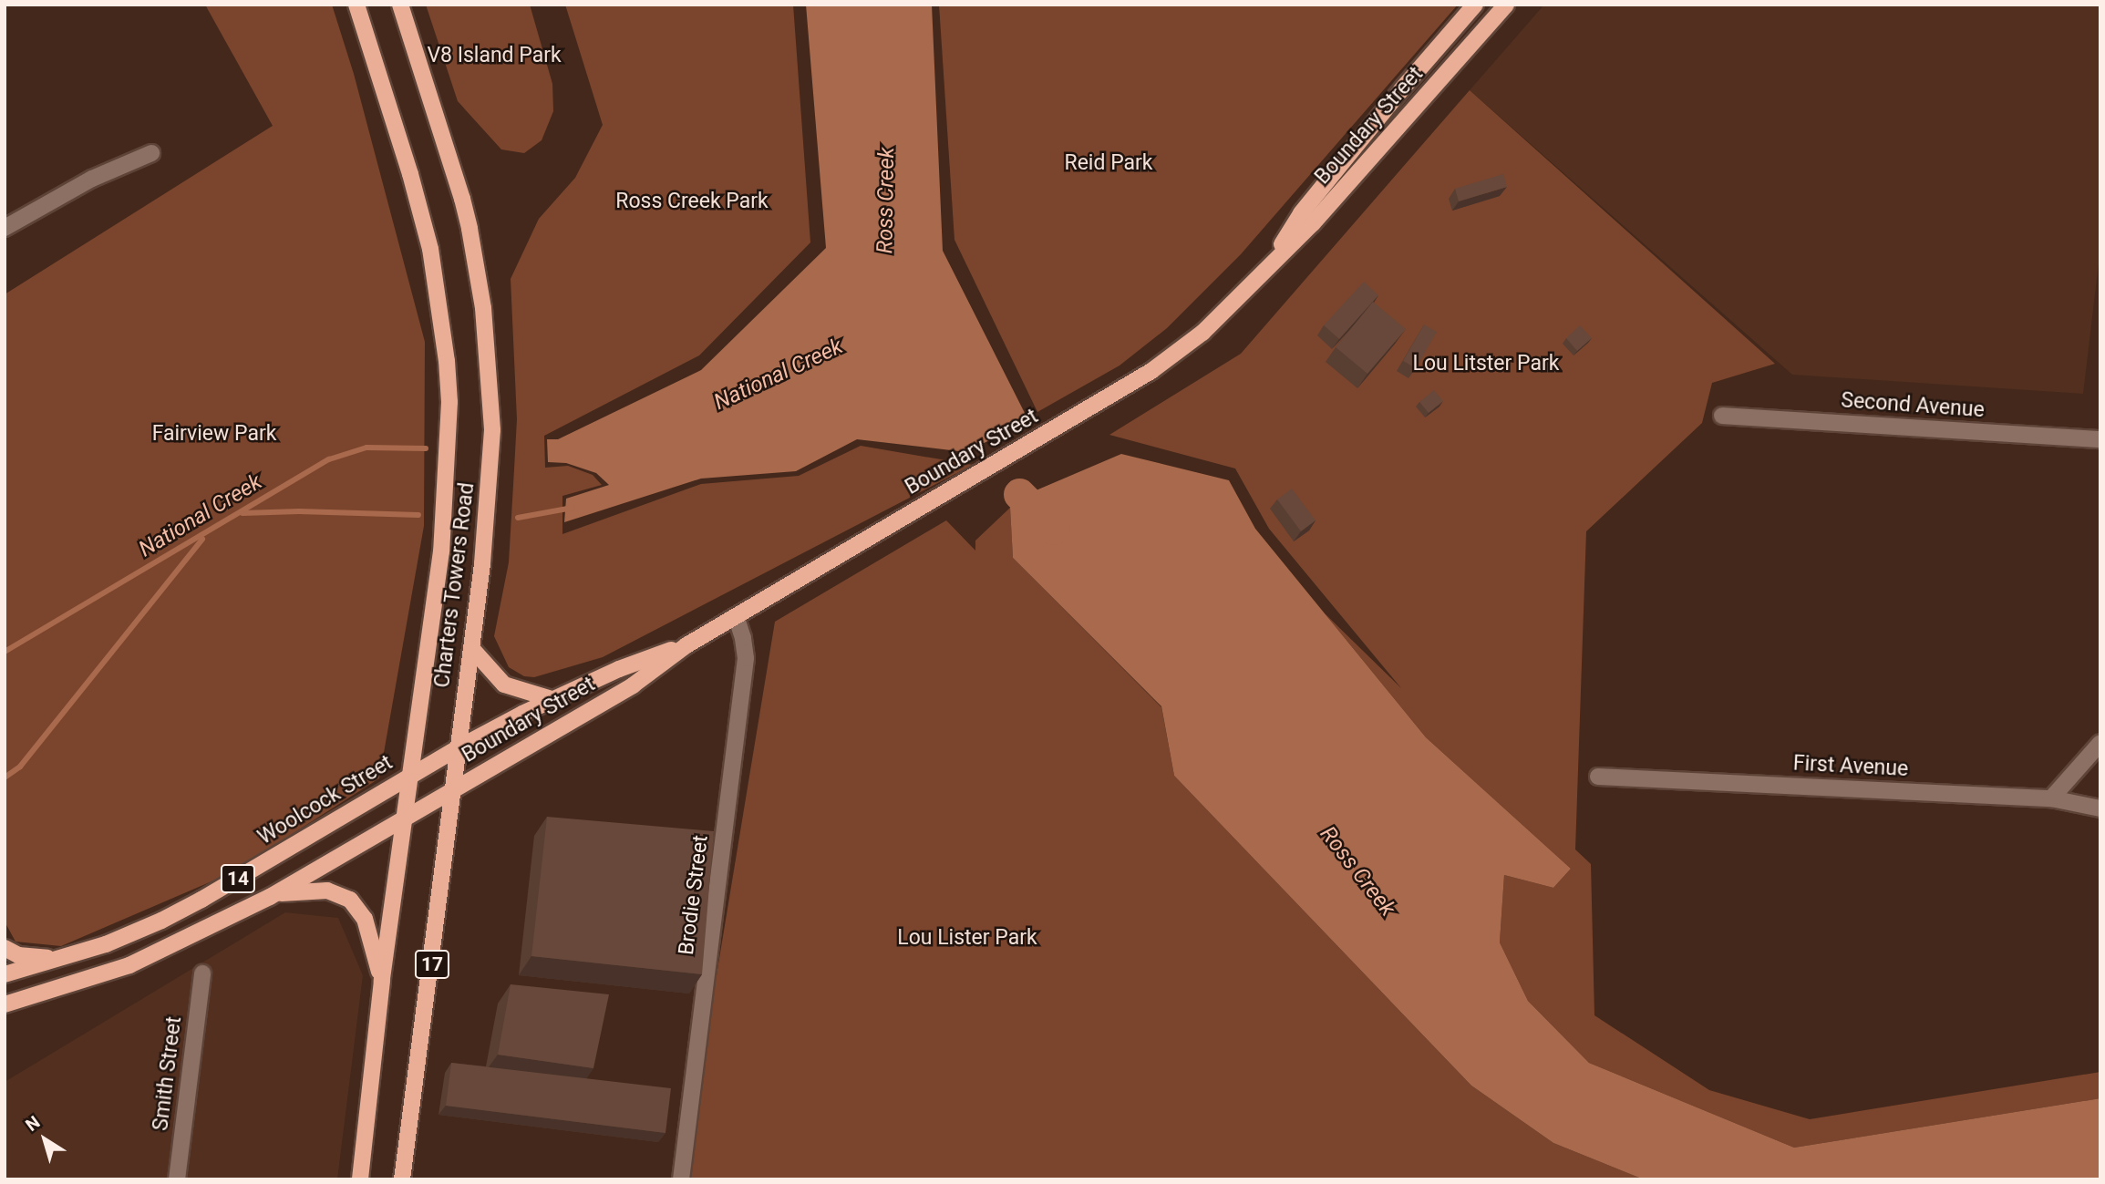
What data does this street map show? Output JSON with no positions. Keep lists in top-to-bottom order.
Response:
{
  "streets": {
    "main road": [
      "Boundary Street",
      "Charters Towers Road",
      "Woolcock Street",
      "14",
      "17"
    ],
    "street": [
      "Second Avenue",
      "First Avenue",
      "Brodie Street",
      "Smith Street"
    ]
  },
  "crossings": [
    ["Boundary Street", "Charters Towers Road"],
    ["Boundary Street", "Woolcock Street"],
    ["Boundary Street", "14"],
    ["Boundary Street", "Brodie Street"],
    ["Charters Towers Road", "Woolcock Street"],
    ["Charters Towers Road", "14"]
  ],
  "water": ["Ross Creek", "National Creek"],
  "parks": [
    "V8 Island Park",
    "Reid Park",
    "Ross Creek Park",
    "Lou Litster Park",
    "Fairview Park",
    "Lou Lister Park"
  ],
  "north": "top left"
}
